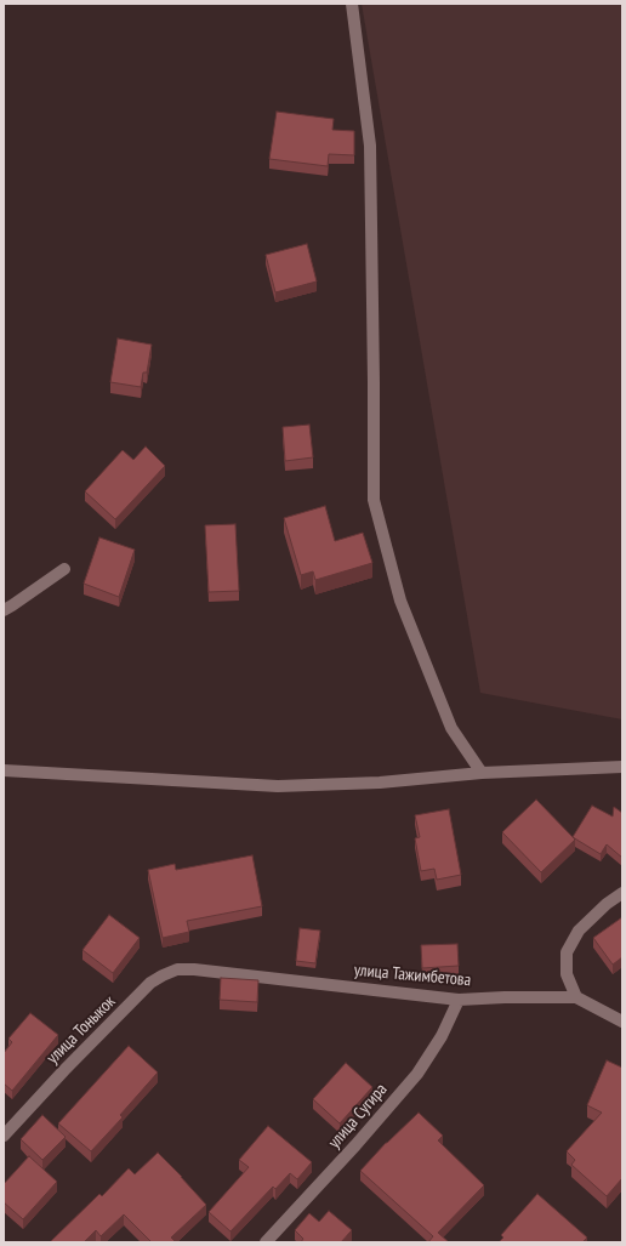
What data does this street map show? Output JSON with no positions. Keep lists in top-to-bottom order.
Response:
{
  "streets": {
    "street": ["улица Тажимбетова", "улица Тоныкок", "улица Сугира"]
  },
  "crossings": [
    ["улица Тажимбетова", "улица Тоныкок"],
    ["улица Тажимбетова", "улица Сугира"]
  ]
}
